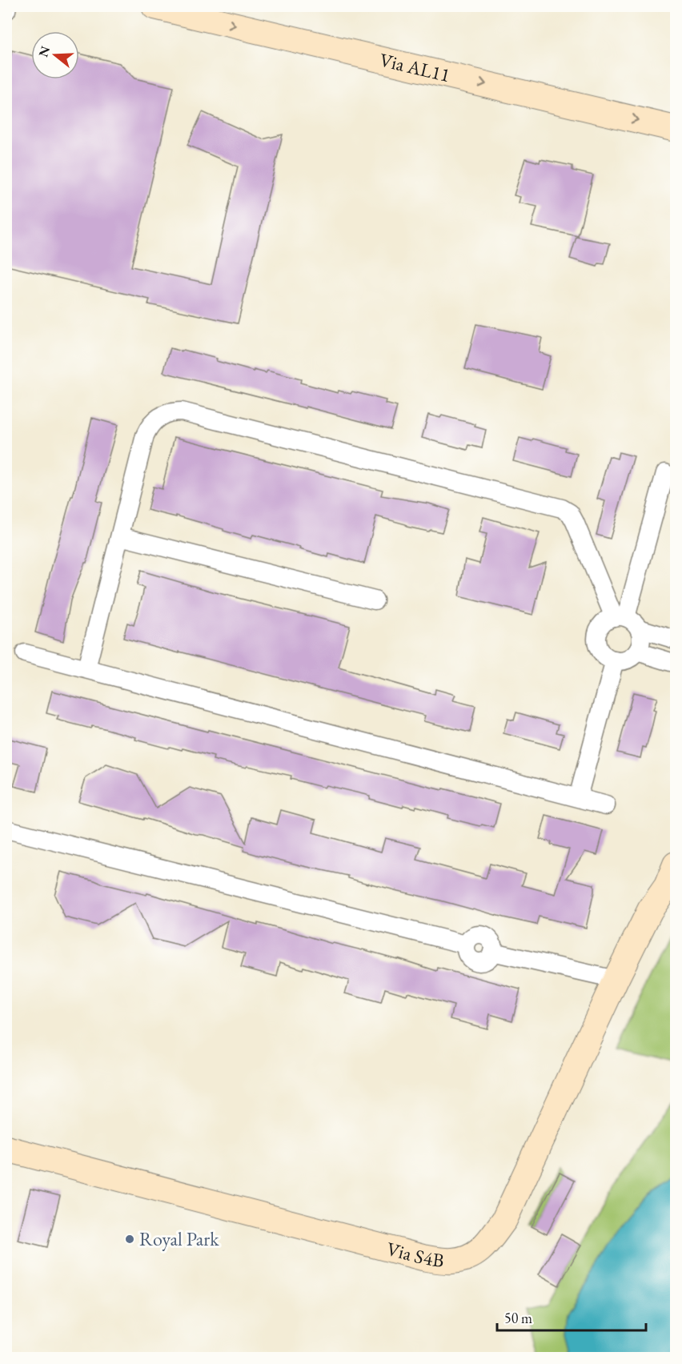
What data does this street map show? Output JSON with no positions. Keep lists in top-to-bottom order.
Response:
{
  "streets": {
    "street": ["Via AL11", "Via S4B"]
  },
  "one_way": ["Via AL11"],
  "places": ["Royal Park"],
  "scale_bar": "50 m",
  "north": "left"
}
